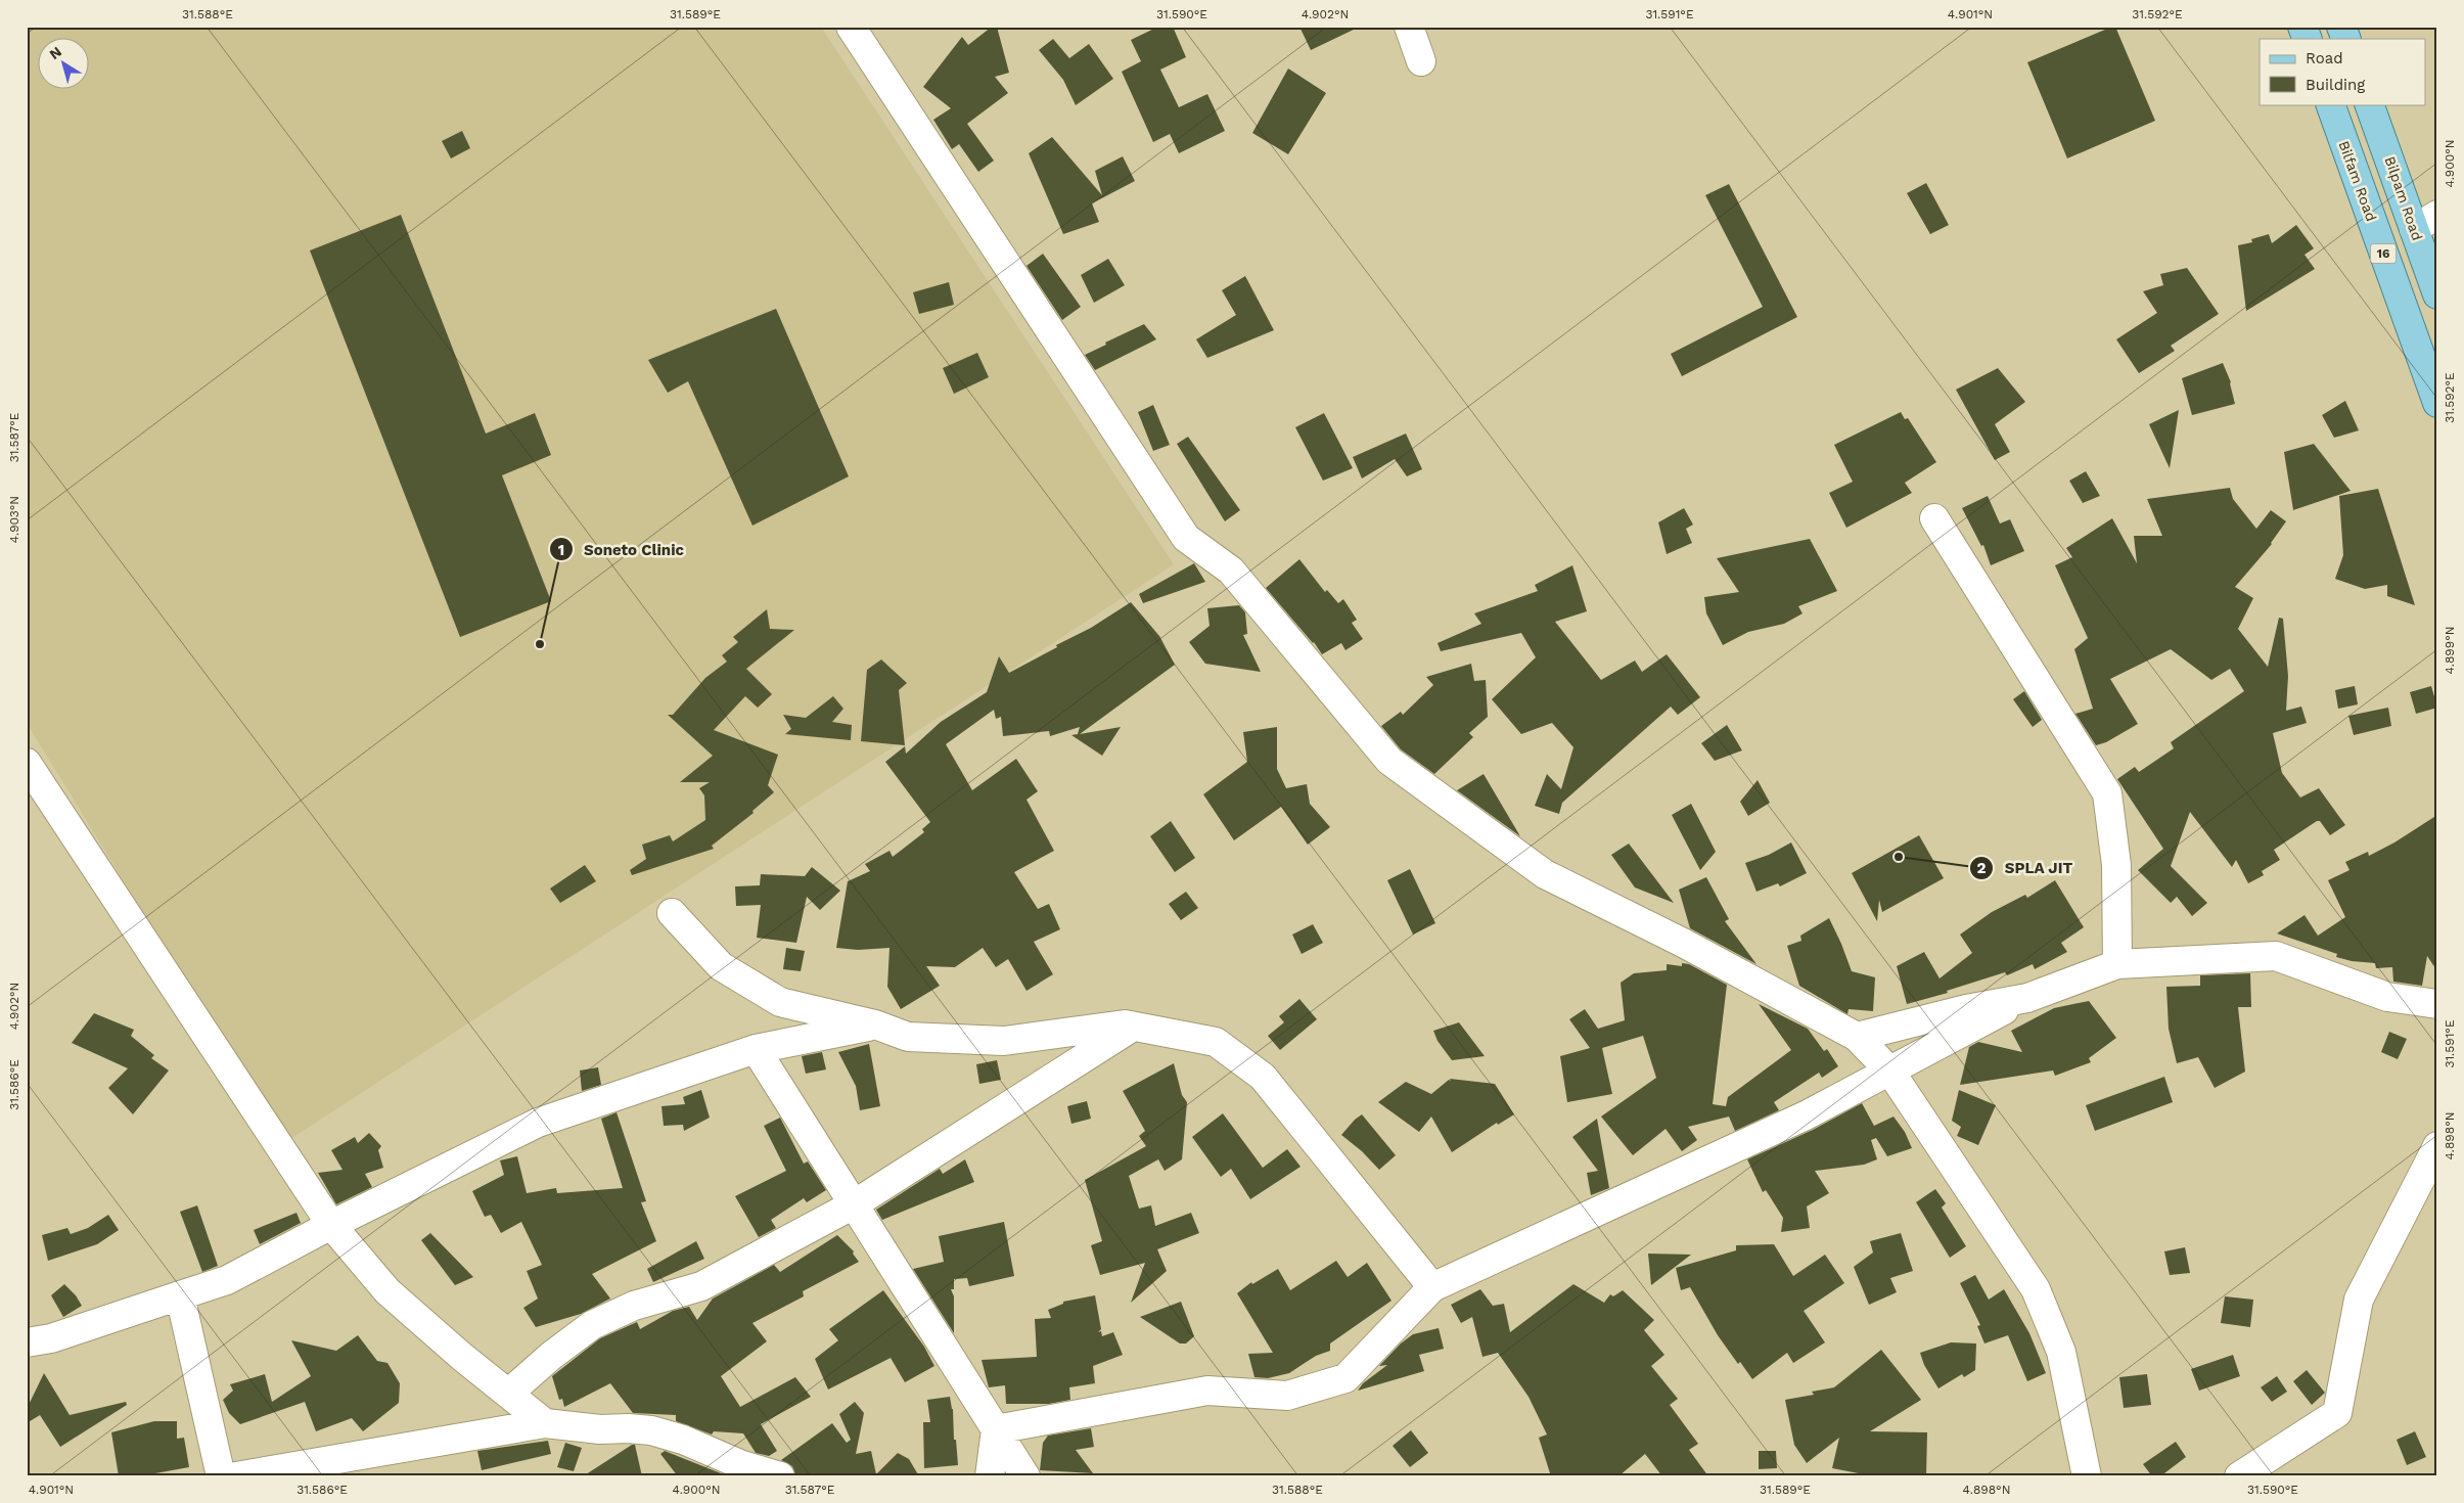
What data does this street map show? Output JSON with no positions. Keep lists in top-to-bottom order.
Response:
{
  "streets": {
    "main road": ["Bilfam Road", "Bilpam Road", "16"]
  },
  "places": ["Soneto Clinic", "SPLA JIT"],
  "legend": ["Road", "Building"],
  "north": "top left",
  "coordinates": [
    "31.588°E",
    "31.589°E",
    "31.590°E",
    "4.902°N",
    "31.591°E",
    "4.901°N",
    "31.592°E",
    "4.900°N",
    "31.587°E",
    "4.903°N",
    "4.899°N",
    "31.586°E",
    "4.898°N"
  ]
}
